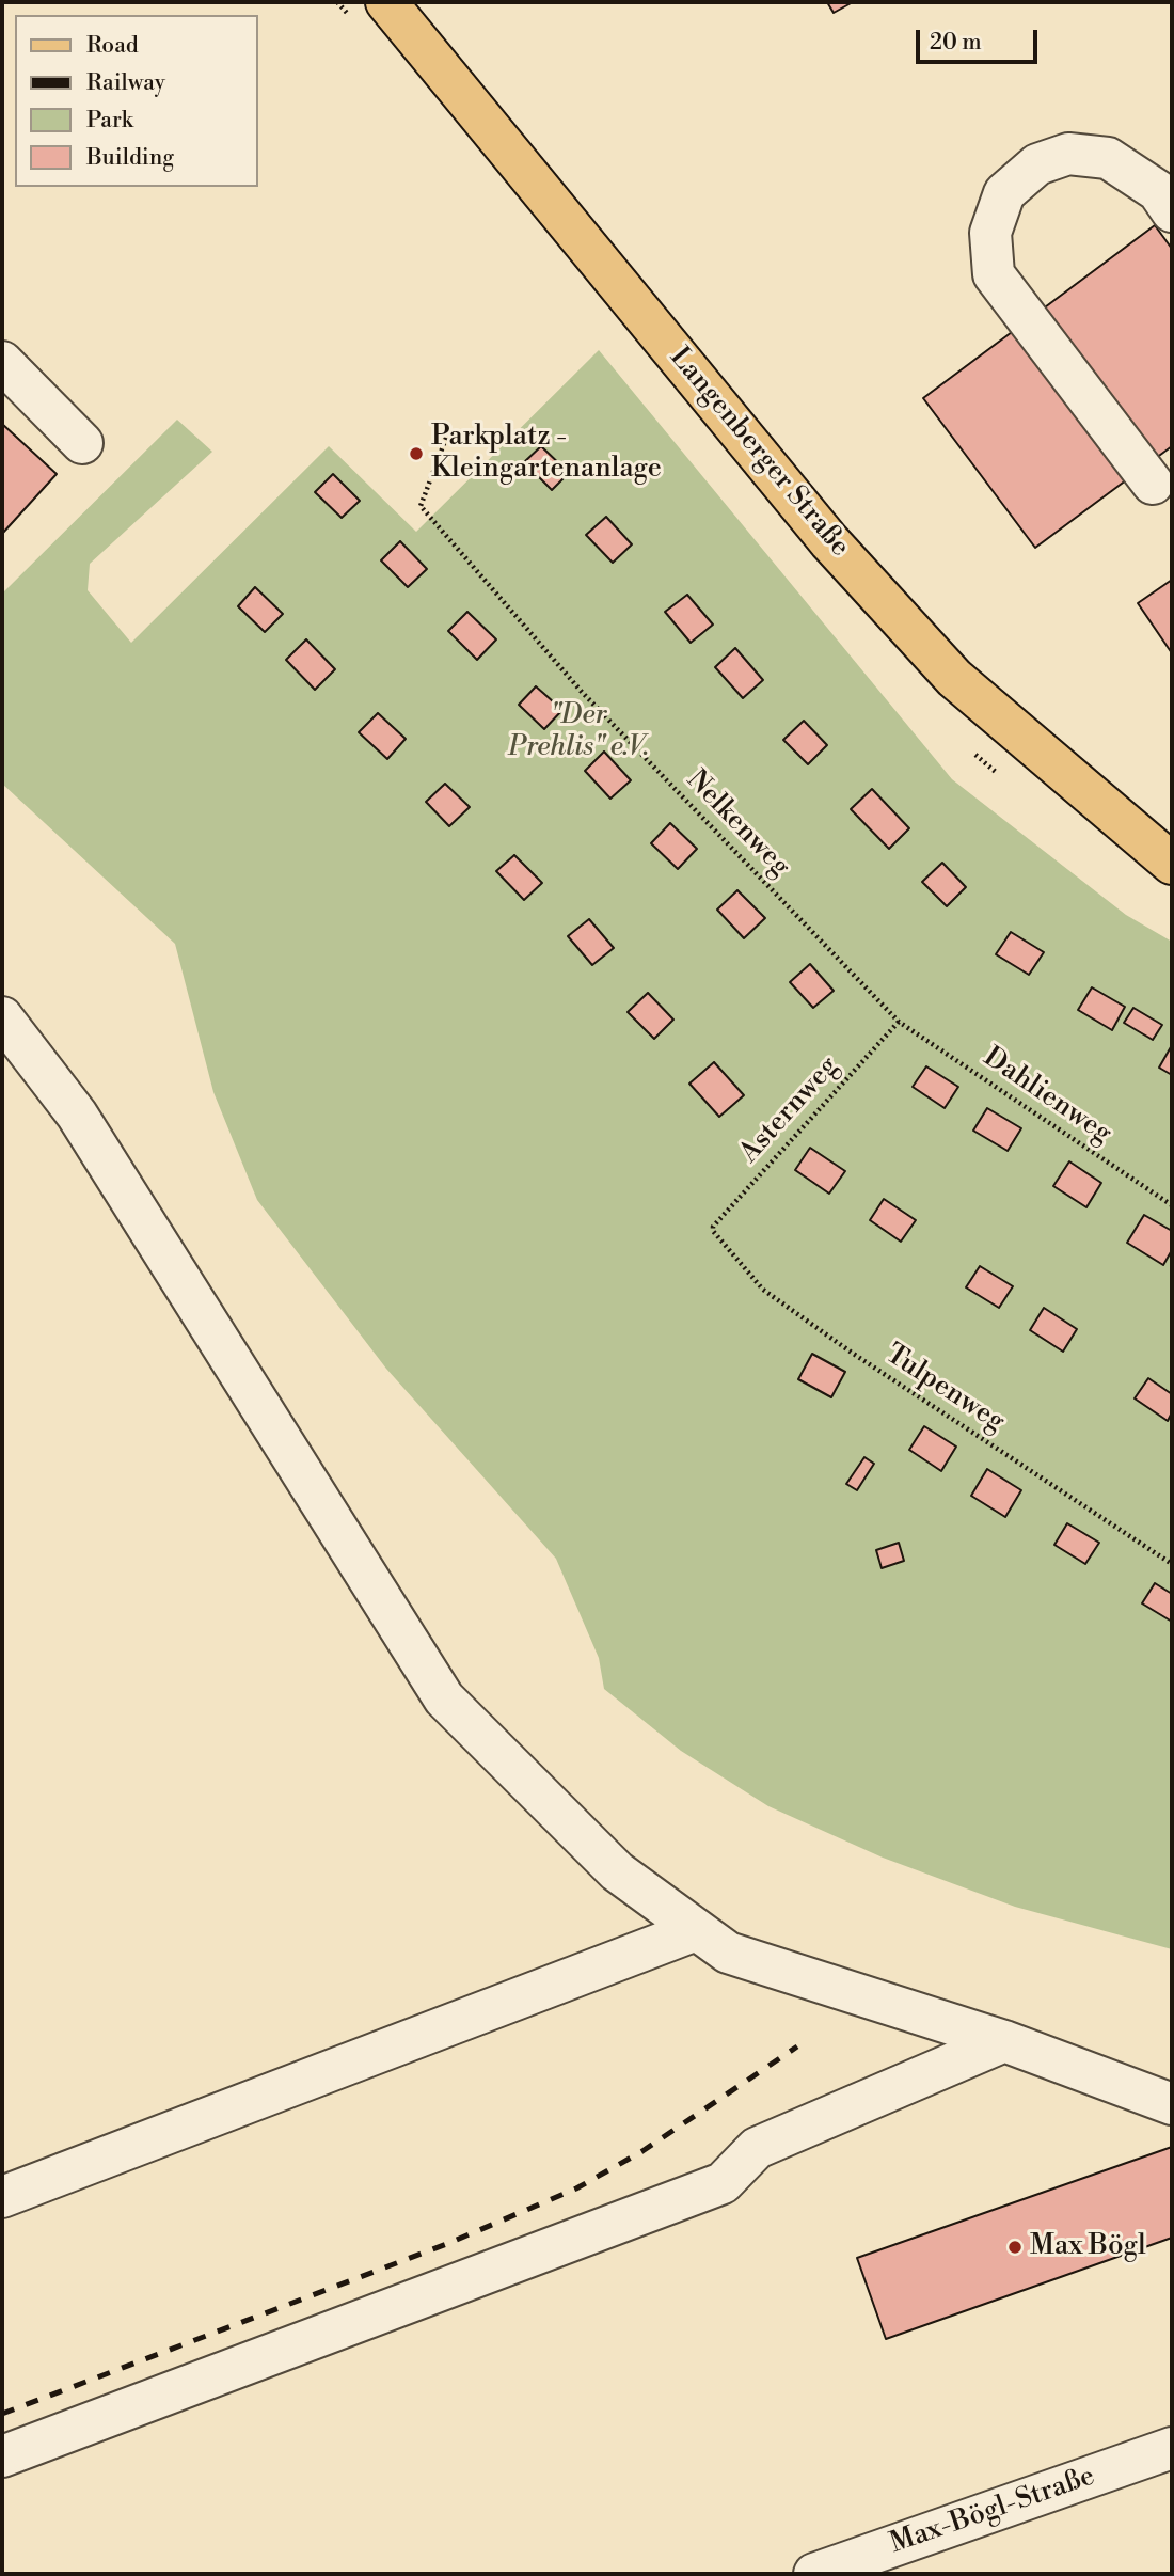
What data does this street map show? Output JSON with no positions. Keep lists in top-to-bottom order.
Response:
{
  "streets": {
    "main road": ["Langenberger Straße"],
    "street": ["Max-Bögl-Straße"],
    "path": [
      "Nelkenweg",
      "Dahlienweg",
      "Asternweg",
      "Tulpenweg"
    ]
  },
  "crossings": [
    ["Nelkenweg", "Dahlienweg"],
    ["Nelkenweg", "Asternweg"],
    ["Dahlienweg", "Asternweg"],
    ["Asternweg", "Tulpenweg"]
  ],
  "parks": ["\"Der Prehlis\" e.V."],
  "places": ["Parkplatz - Kleingartenanlage", "Max Bögl"],
  "legend": [
    "Road",
    "Railway",
    "Park",
    "Building"
  ],
  "scale_bar": "20 m"
}
